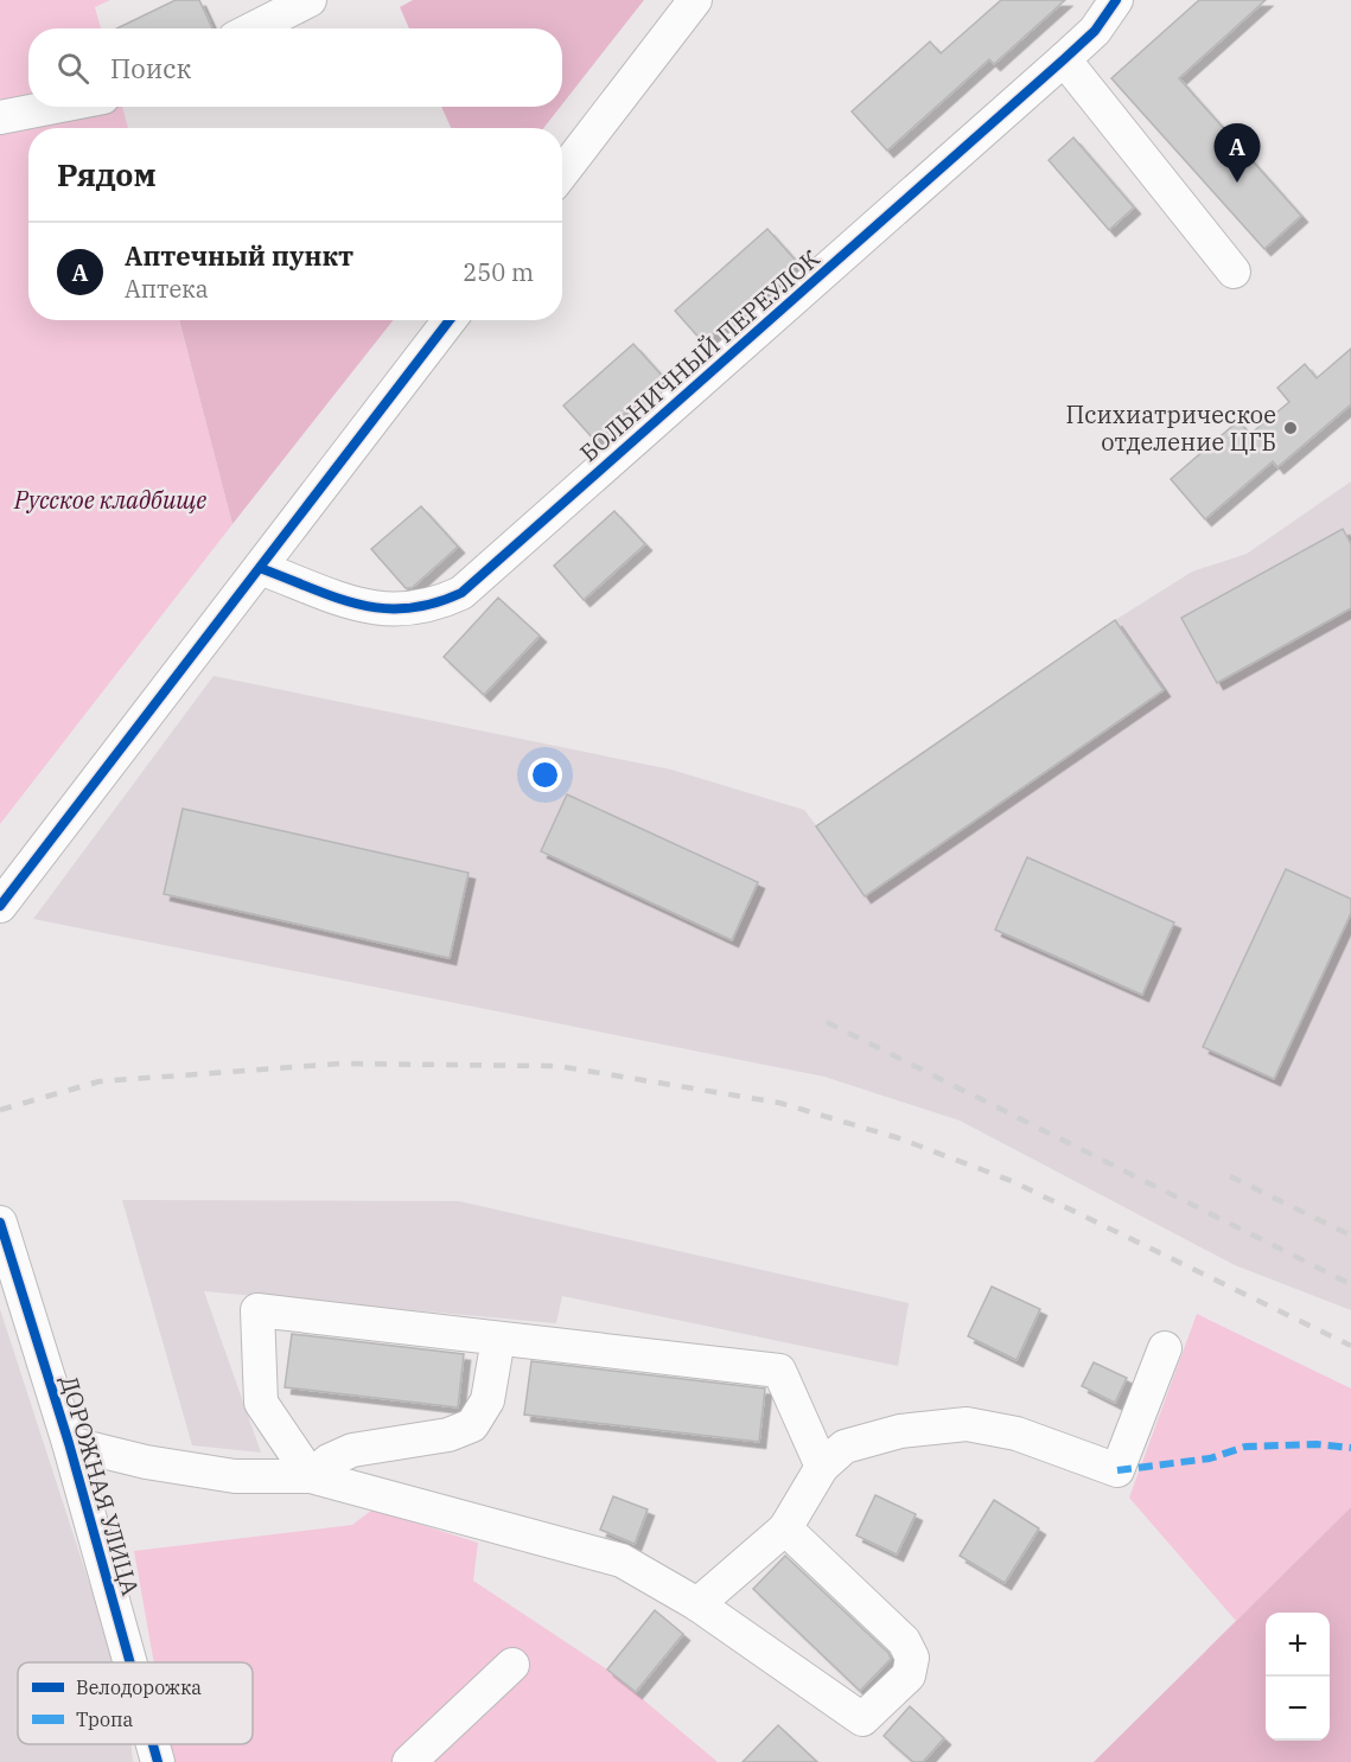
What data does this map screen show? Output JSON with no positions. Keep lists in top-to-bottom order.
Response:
{
  "streets": {
    "street": ["БОЛЬНИЧНЫЙ ПЕРЕУЛОК", "ДОРОЖНАЯ УЛИЦА"]
  },
  "parks": ["Русское кладбище"],
  "places": ["Психиатрическое отделение ЦГБ"],
  "legend": ["Велодорожка", "Тропа"],
  "page": {
    "search": "Поиск",
    "pins": "A",
    "heading": "Рядом",
    "list": [
      {
        "mark": "A",
        "name": "Аптечный пункт",
        "note": "Аптека",
        "value": "250 m"
      }
    ],
    "map_buttons": ["+", "−"]
  }
}
